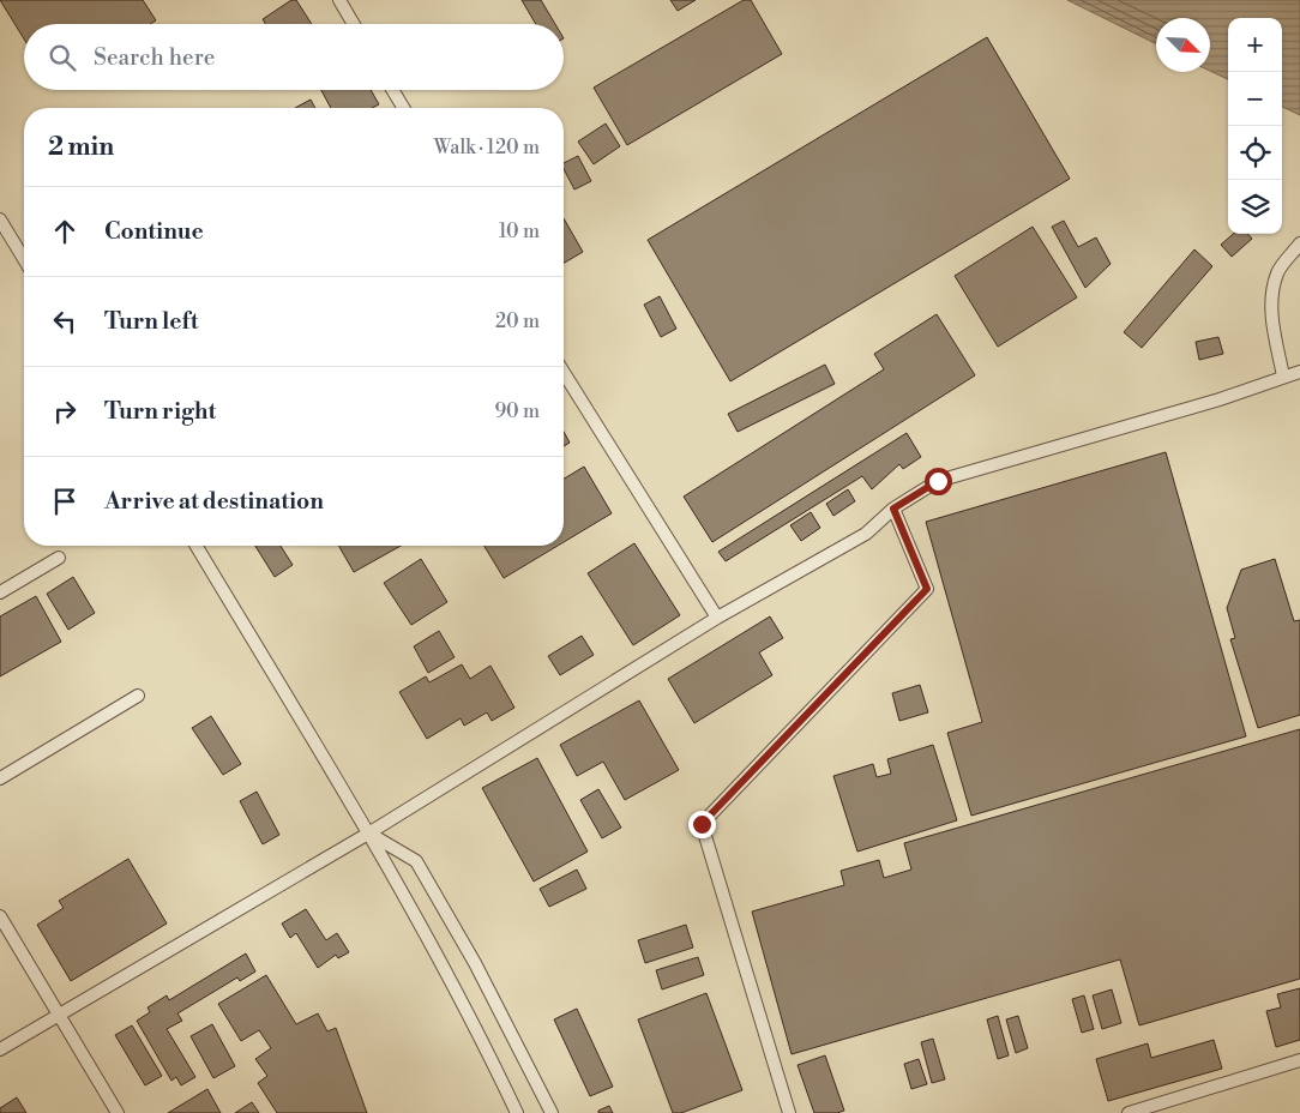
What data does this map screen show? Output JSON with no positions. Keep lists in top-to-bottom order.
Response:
{
  "north": "bottom right",
  "page": {
    "map_buttons": ["+", "−"],
    "search": "Search here",
    "heading": ["2 min", "Walk · 120 m"],
    "list": [
      ["Continue", "10 m"],
      ["Turn left", "20 m"],
      ["Turn right", "90 m"],
      "Arrive at destination"
    ]
  }
}
